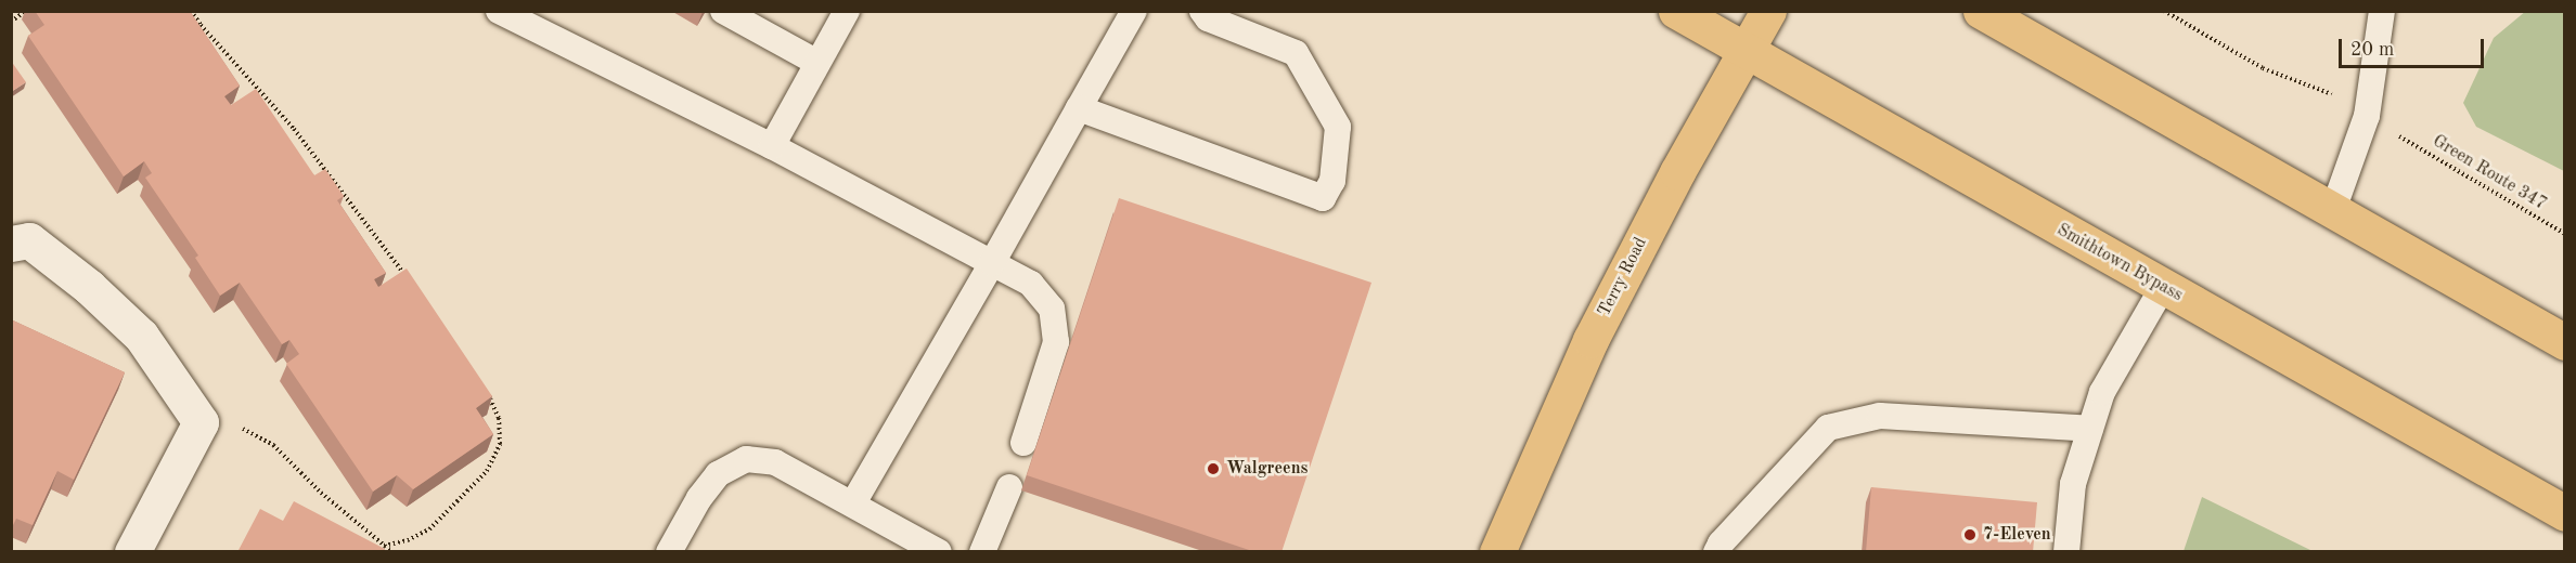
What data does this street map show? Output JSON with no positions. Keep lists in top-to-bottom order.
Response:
{
  "streets": {
    "main road": ["Smithtown Bypass", "Terry Road"],
    "path": ["Green Route 347"]
  },
  "crossings": [
    ["Smithtown Bypass", "Terry Road"]
  ],
  "places": ["Walgreens", "7-Eleven"],
  "scale_bar": "20 m"
}
